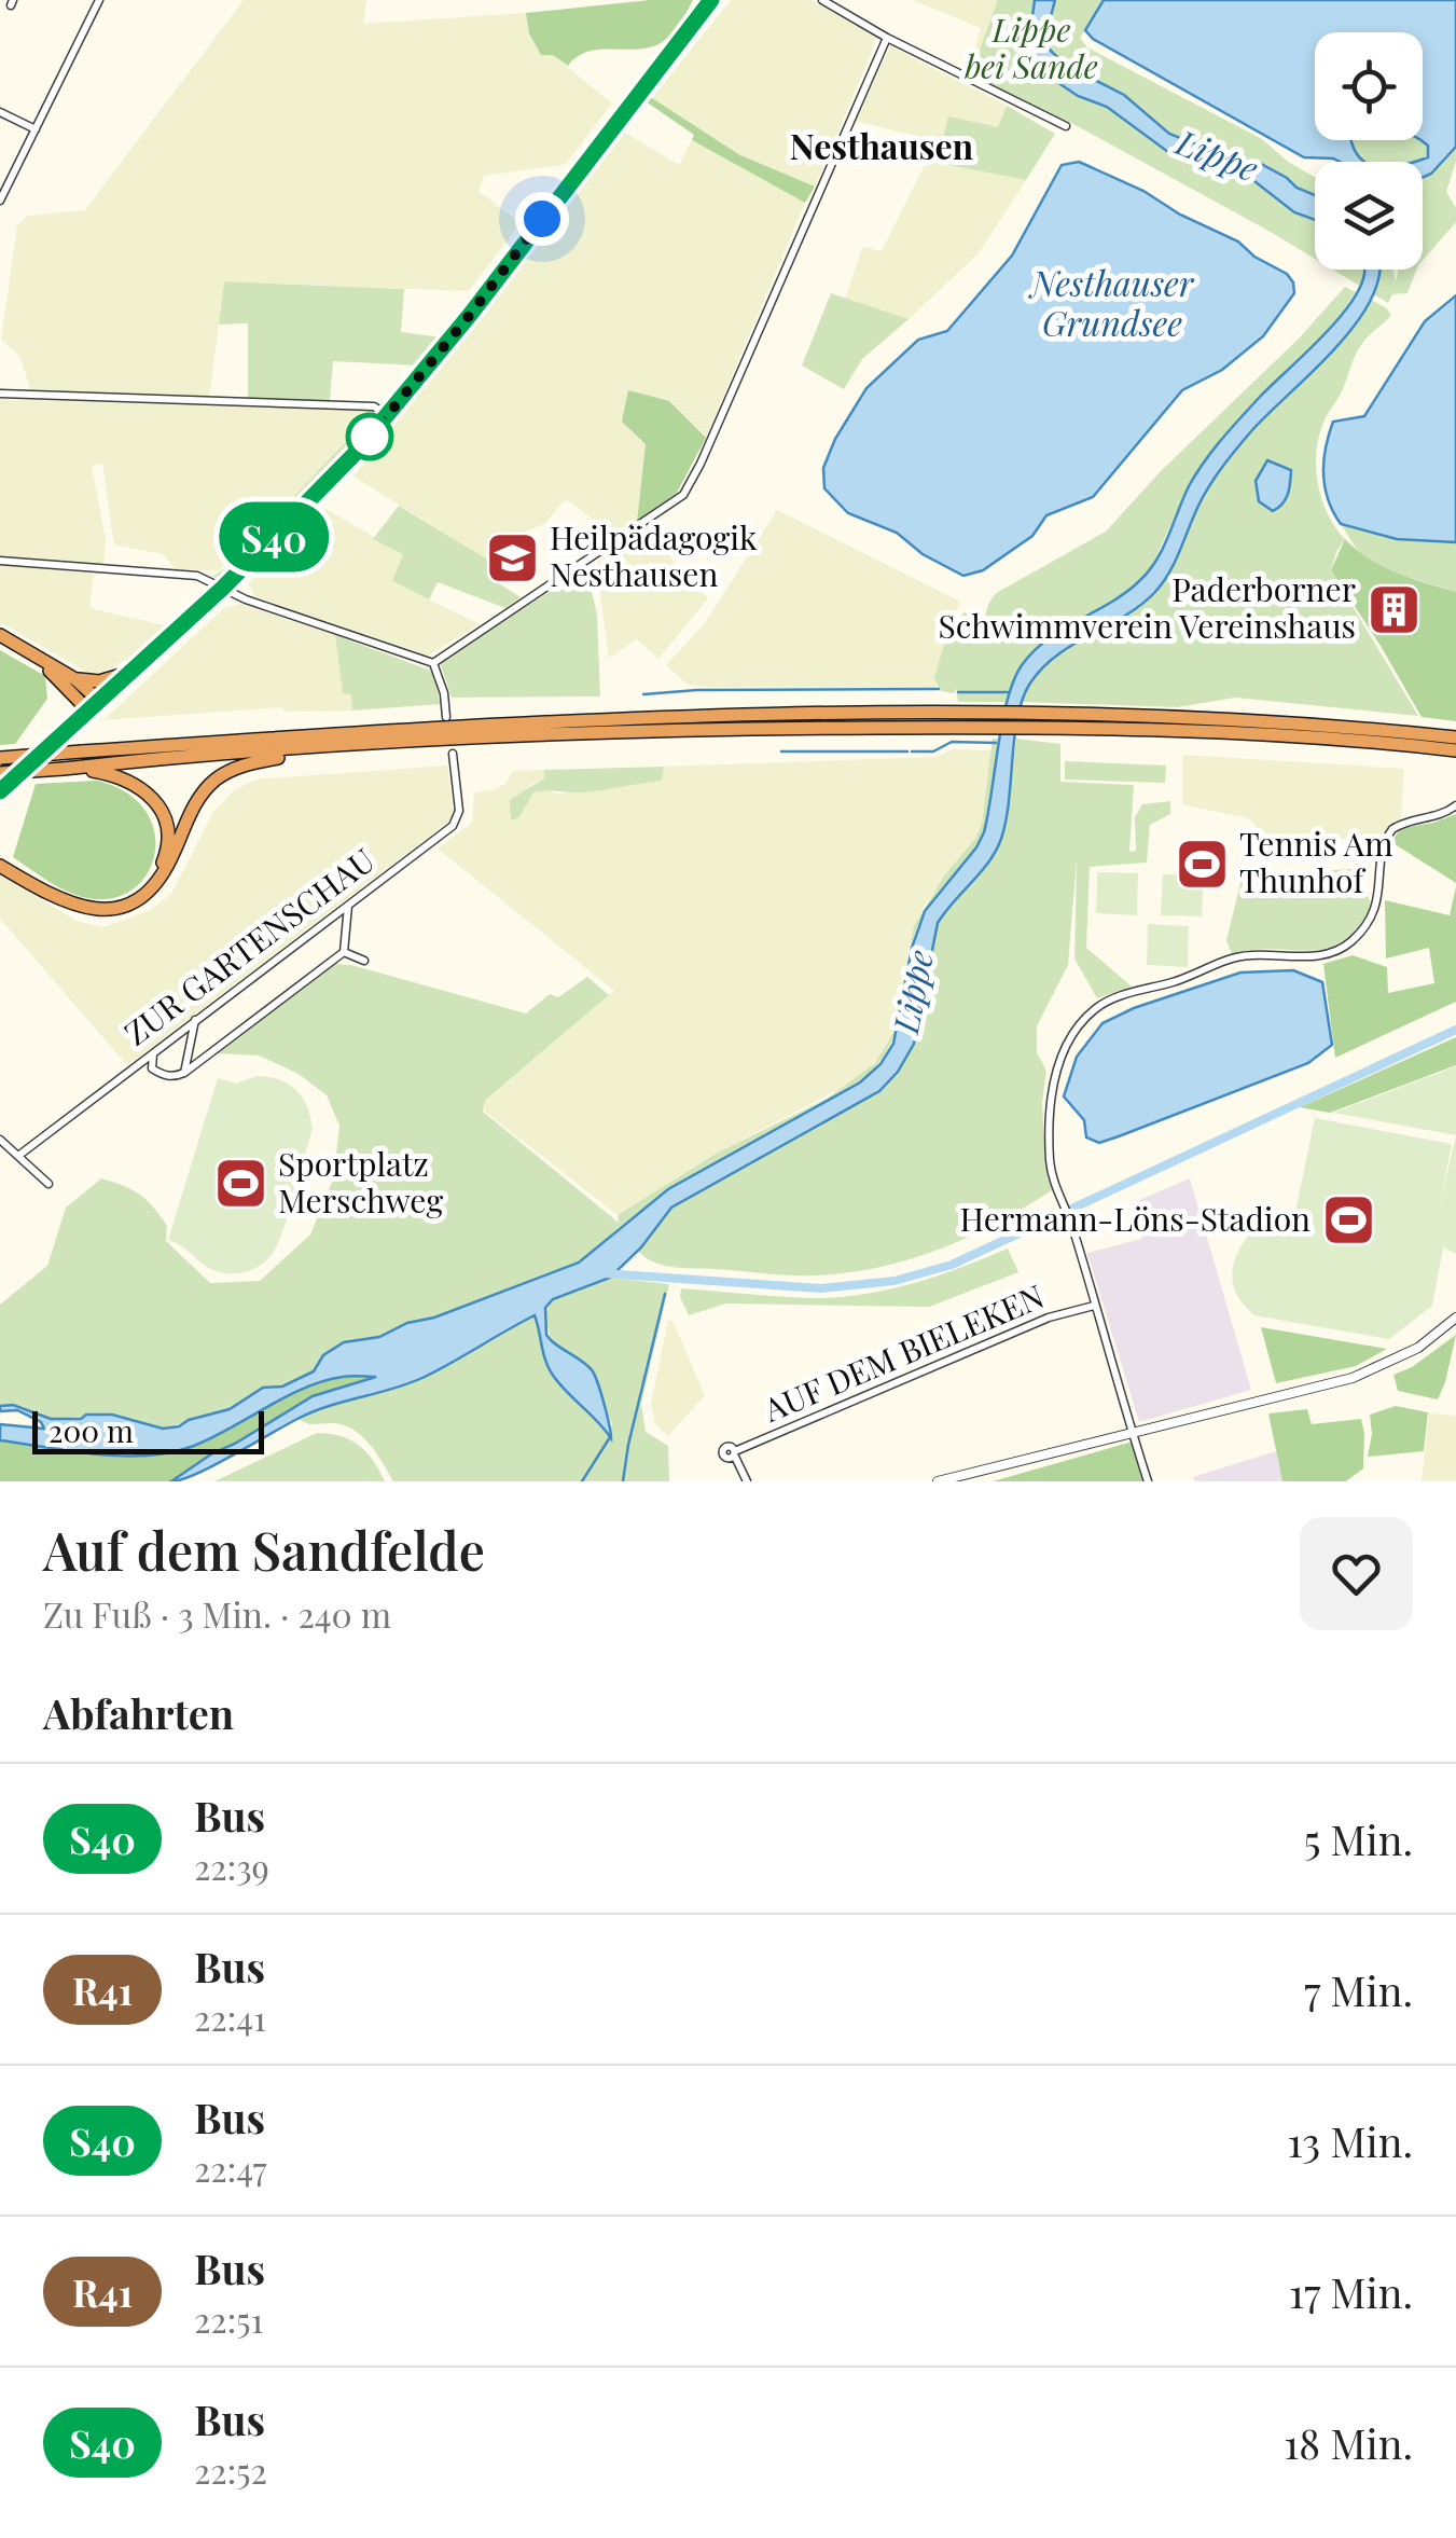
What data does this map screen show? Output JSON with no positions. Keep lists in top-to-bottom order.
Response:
{
  "streets": {
    "street": ["ZUR GARTENSCHAU", "AUF DEM BIELEKEN"]
  },
  "districts": ["Nesthausen"],
  "water": ["Lippe", "Nesthauser Grundsee"],
  "parks": ["Lippe bei Sande"],
  "places": {
    "school or university": ["Heilpädagogik Nesthausen"],
    "building": ["Paderborner Schwimmverein Vereinshaus"],
    "sports": ["Tennis Am Thunhof", "Sportplatz Merschweg", "Hermann-Löns-Stadion"]
  },
  "lines": ["bus line S40"],
  "scale_bar": "200 m",
  "page": {
    "on_map": "S40",
    "scale": "200 m",
    "heading": [
      ["Auf dem Sandfelde", "Zu Fuß · 3 Min. · 240 m"],
      "Abfahrten"
    ],
    "list": [
      {
        "mark": "S40",
        "name": "Bus",
        "note": "22:39",
        "value": "5 Min."
      },
      {
        "mark": "R41",
        "name": "Bus",
        "note": "22:41",
        "value": "7 Min."
      },
      {
        "mark": "S40",
        "name": "Bus",
        "note": "22:47",
        "value": "13 Min."
      },
      {
        "mark": "R41",
        "name": "Bus",
        "note": "22:51",
        "value": "17 Min."
      },
      {
        "mark": "S40",
        "name": "Bus",
        "note": "22:52",
        "value": "18 Min."
      }
    ]
  }
}
